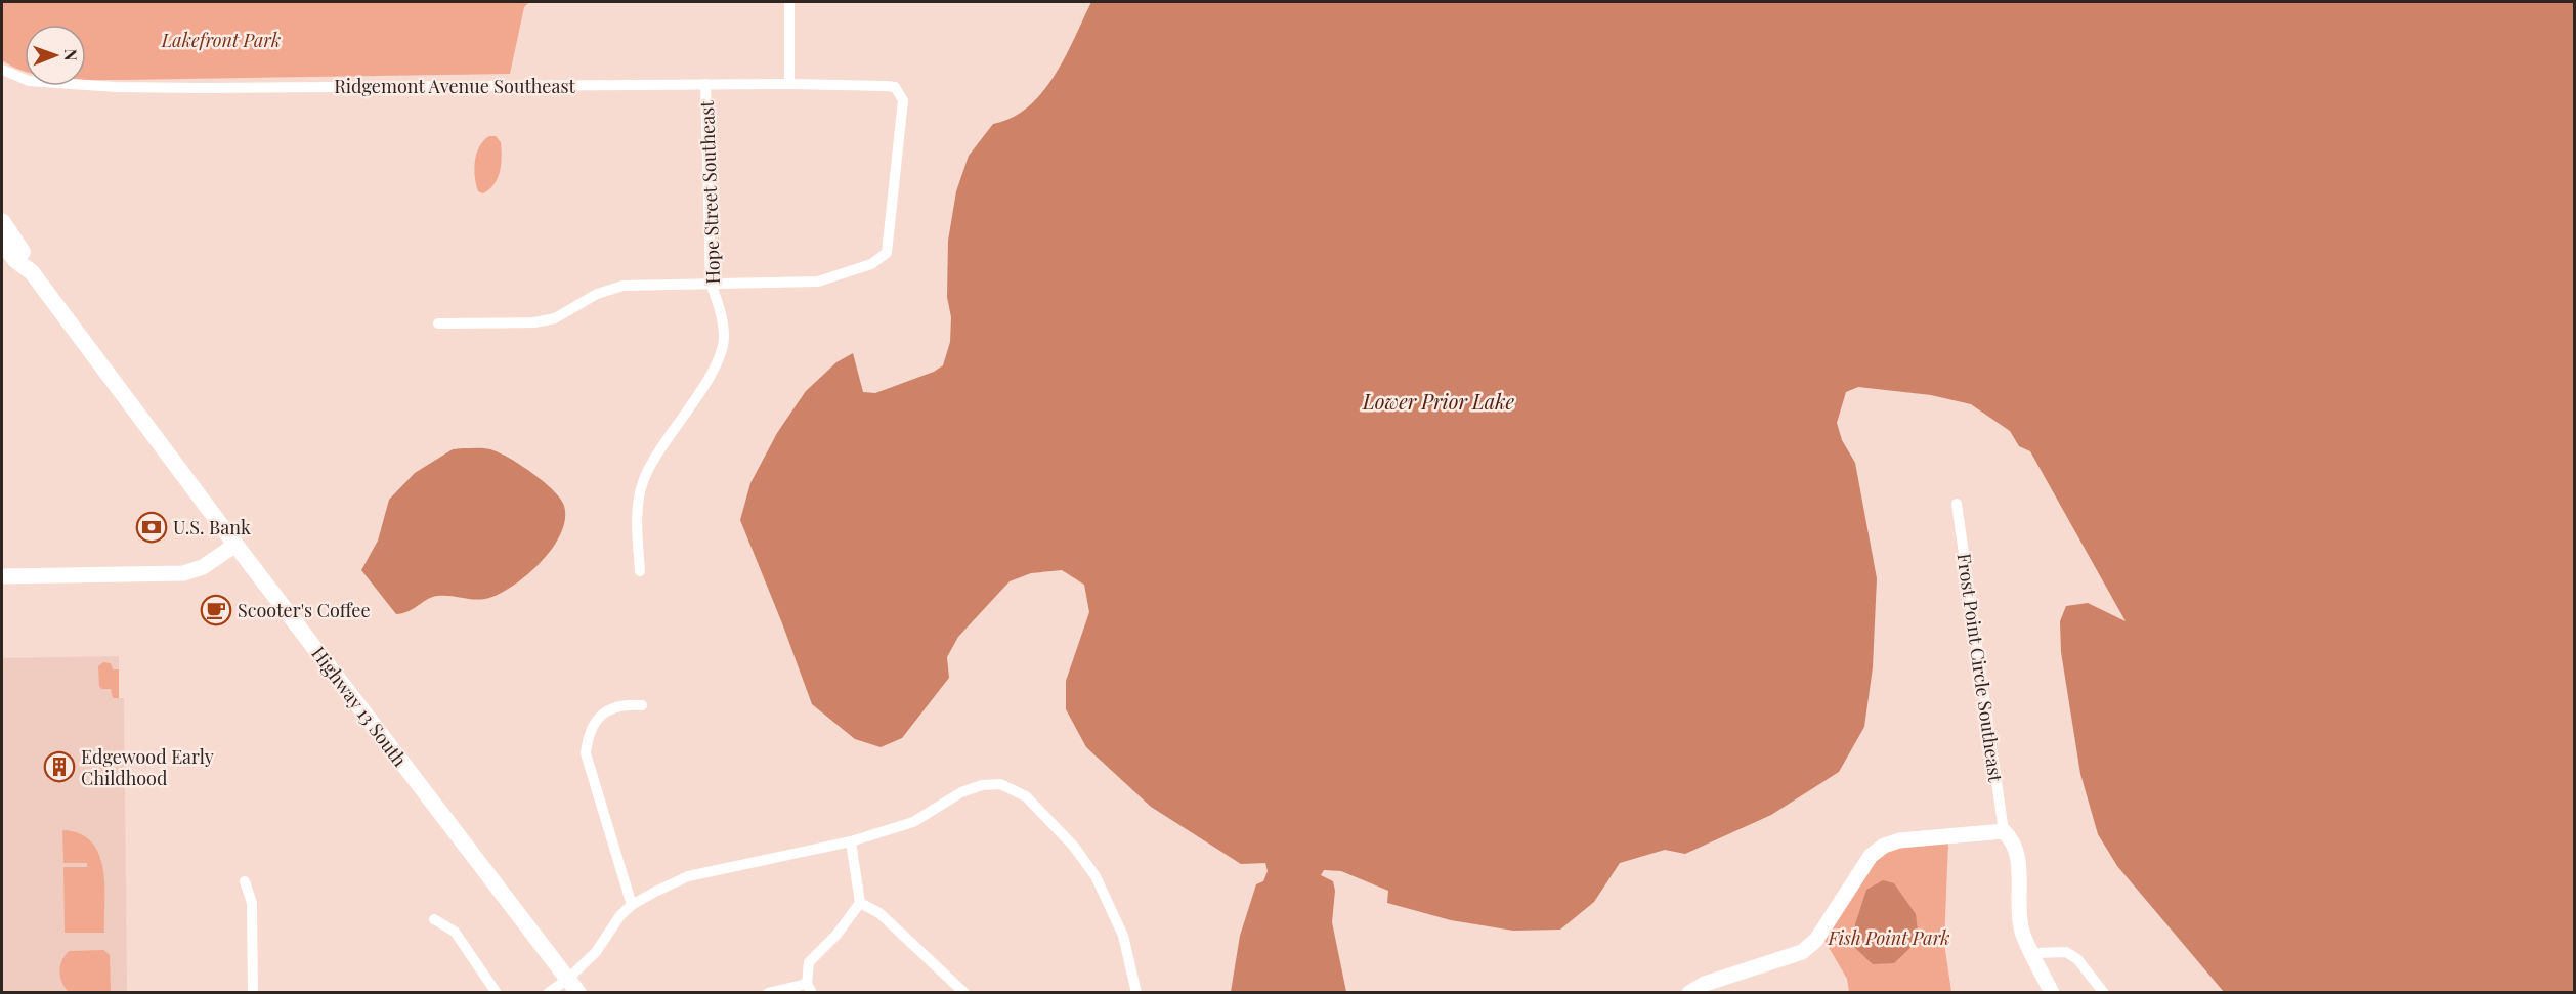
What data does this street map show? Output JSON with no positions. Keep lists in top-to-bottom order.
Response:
{
  "streets": {
    "main road": ["Highway 13 South"],
    "street": ["Ridgemont Avenue Southeast", "Hope Street Southeast", "Frost Point Circle Southeast"]
  },
  "crossings": [
    ["Ridgemont Avenue Southeast", "Hope Street Southeast"]
  ],
  "water": ["Lower Prior Lake"],
  "parks": ["Lakefront Park", "Fish Point Park"],
  "places": {
    "bank": ["U.S. Bank"],
    "cafe": ["Scooter's Coffee"],
    "building": ["Edgewood Early Childhood"]
  },
  "north": "right"
}
